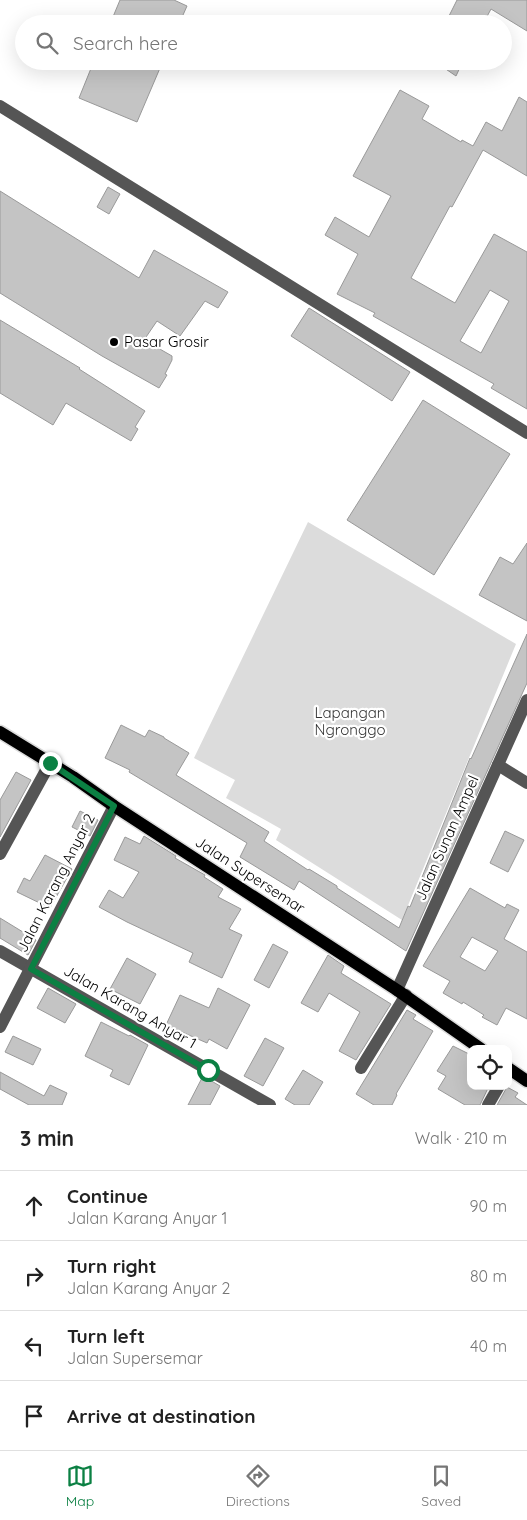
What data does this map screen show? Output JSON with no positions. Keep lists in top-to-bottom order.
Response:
{
  "streets": {
    "main road": ["Jalan Supersemar"],
    "street": ["Jalan Sunan Ampel", "Jalan Karang Anyar 2", "Jalan Karang Anyar 1"]
  },
  "crossings": [
    ["Jalan Sunan Ampel", "Jalan Supersemar"],
    ["Jalan Supersemar", "Jalan Karang Anyar 2"],
    ["Jalan Karang Anyar 2", "Jalan Karang Anyar 1"]
  ],
  "parks": ["Lapangan Ngronggo"],
  "places": ["Pasar Grosir"],
  "page": {
    "search": "Search here",
    "heading": ["3 min", "Walk · 210 m"],
    "list": [
      ["Continue", "Jalan Karang Anyar 1", "90 m"],
      ["Turn right", "Jalan Karang Anyar 2", "80 m"],
      ["Turn left", "Jalan Supersemar", "40 m"],
      "Arrive at destination"
    ],
    "nav": ["Map", "Directions", "Saved"]
  }
}
